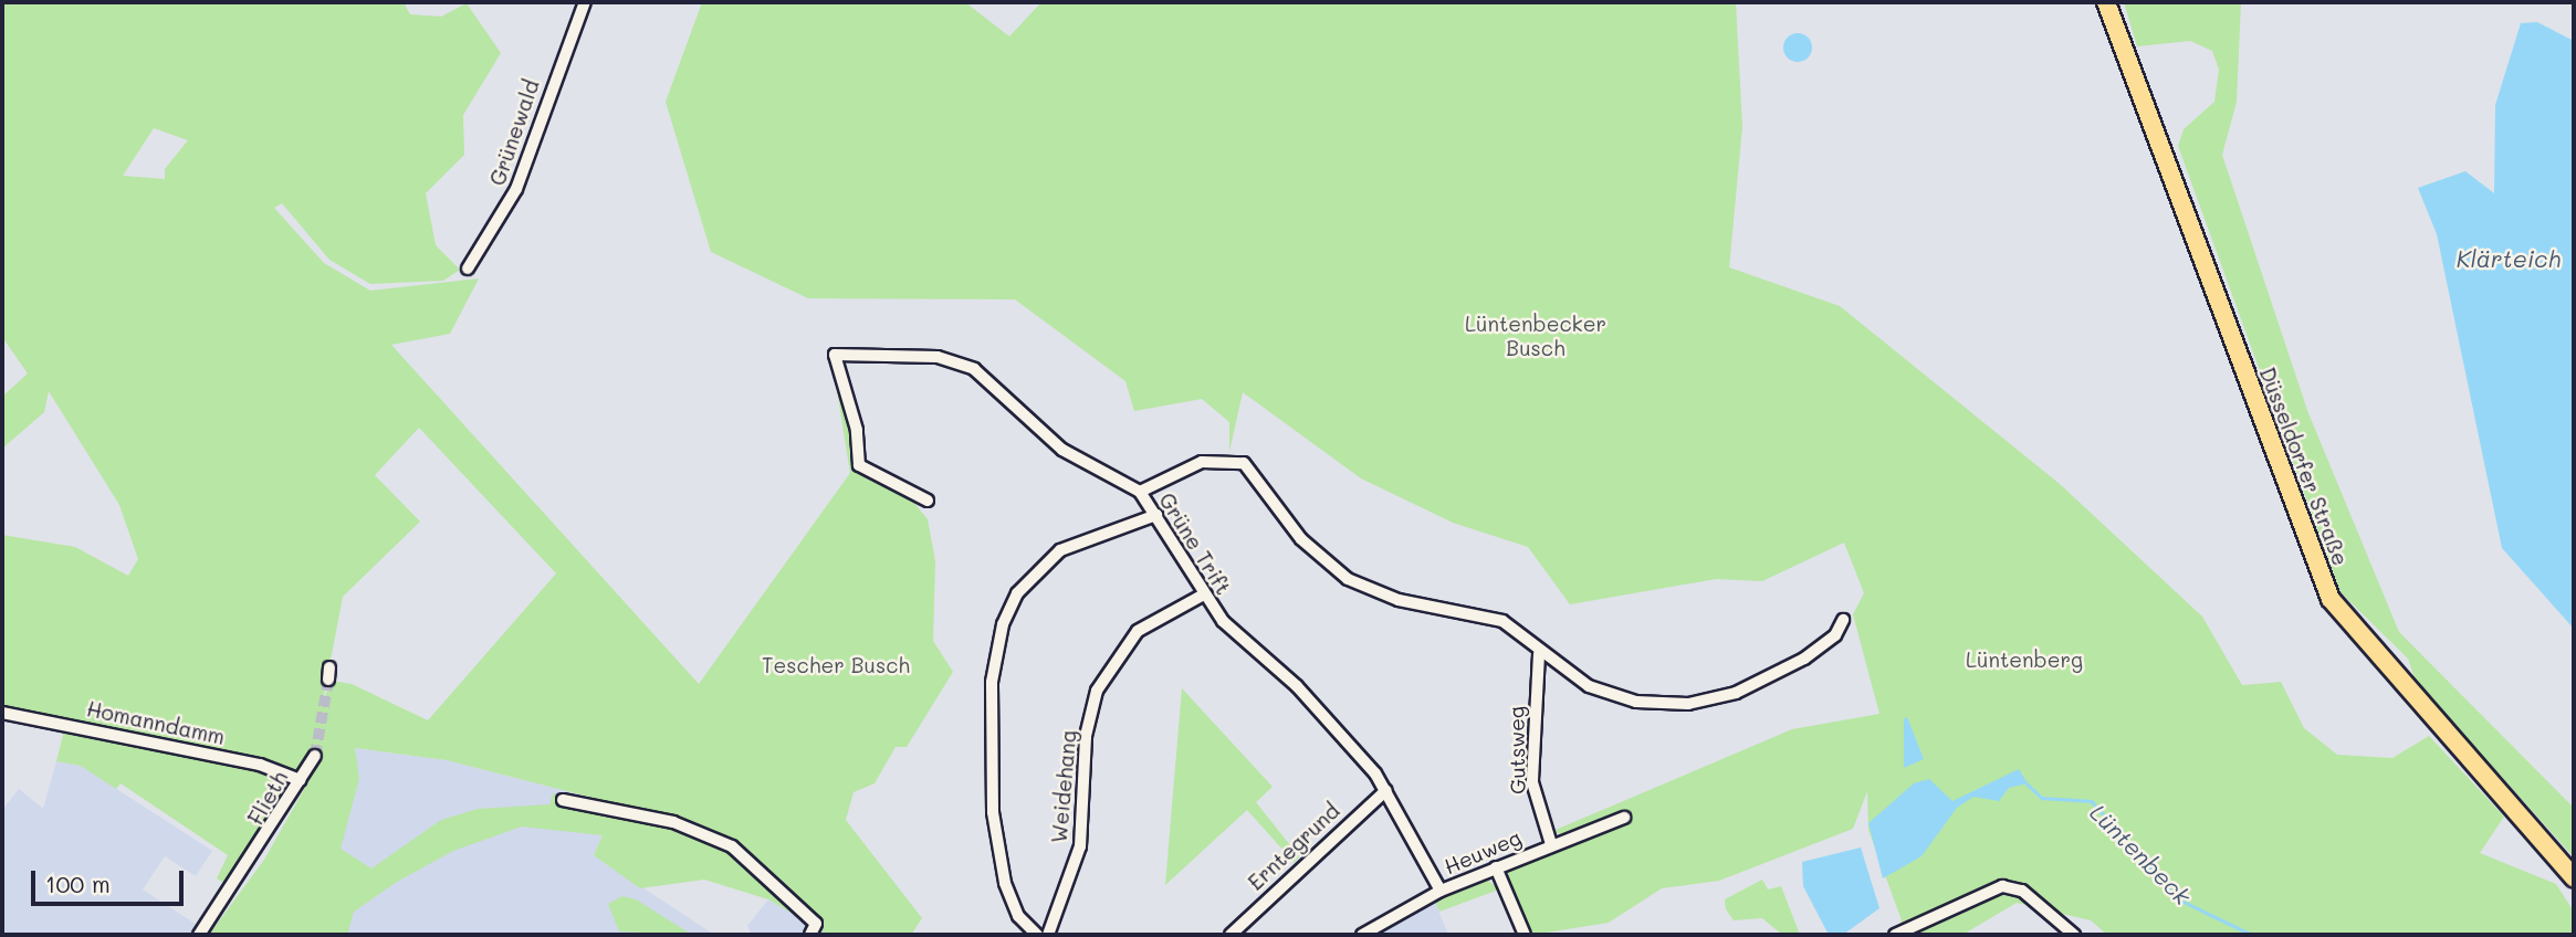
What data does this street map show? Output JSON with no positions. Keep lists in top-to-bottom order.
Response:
{
  "streets": {
    "main road": ["Düsseldorfer Straße"],
    "street": [
      "Grünewald",
      "Grüne Trift",
      "Homanndamm",
      "Gutsweg",
      "Weidehang",
      "Flieth",
      "Erntegrund",
      "Heuweg"
    ]
  },
  "crossings": [
    ["Grüne Trift", "Weidehang"],
    ["Grüne Trift", "Erntegrund"],
    ["Grüne Trift", "Heuweg"],
    ["Homanndamm", "Flieth"],
    ["Gutsweg", "Heuweg"]
  ],
  "water": ["Klärteich", "Lüntenbeck"],
  "parks": ["Lüntenbecker Busch", "Lüntenberg", "Tescher Busch"],
  "scale_bar": "100 m"
}
